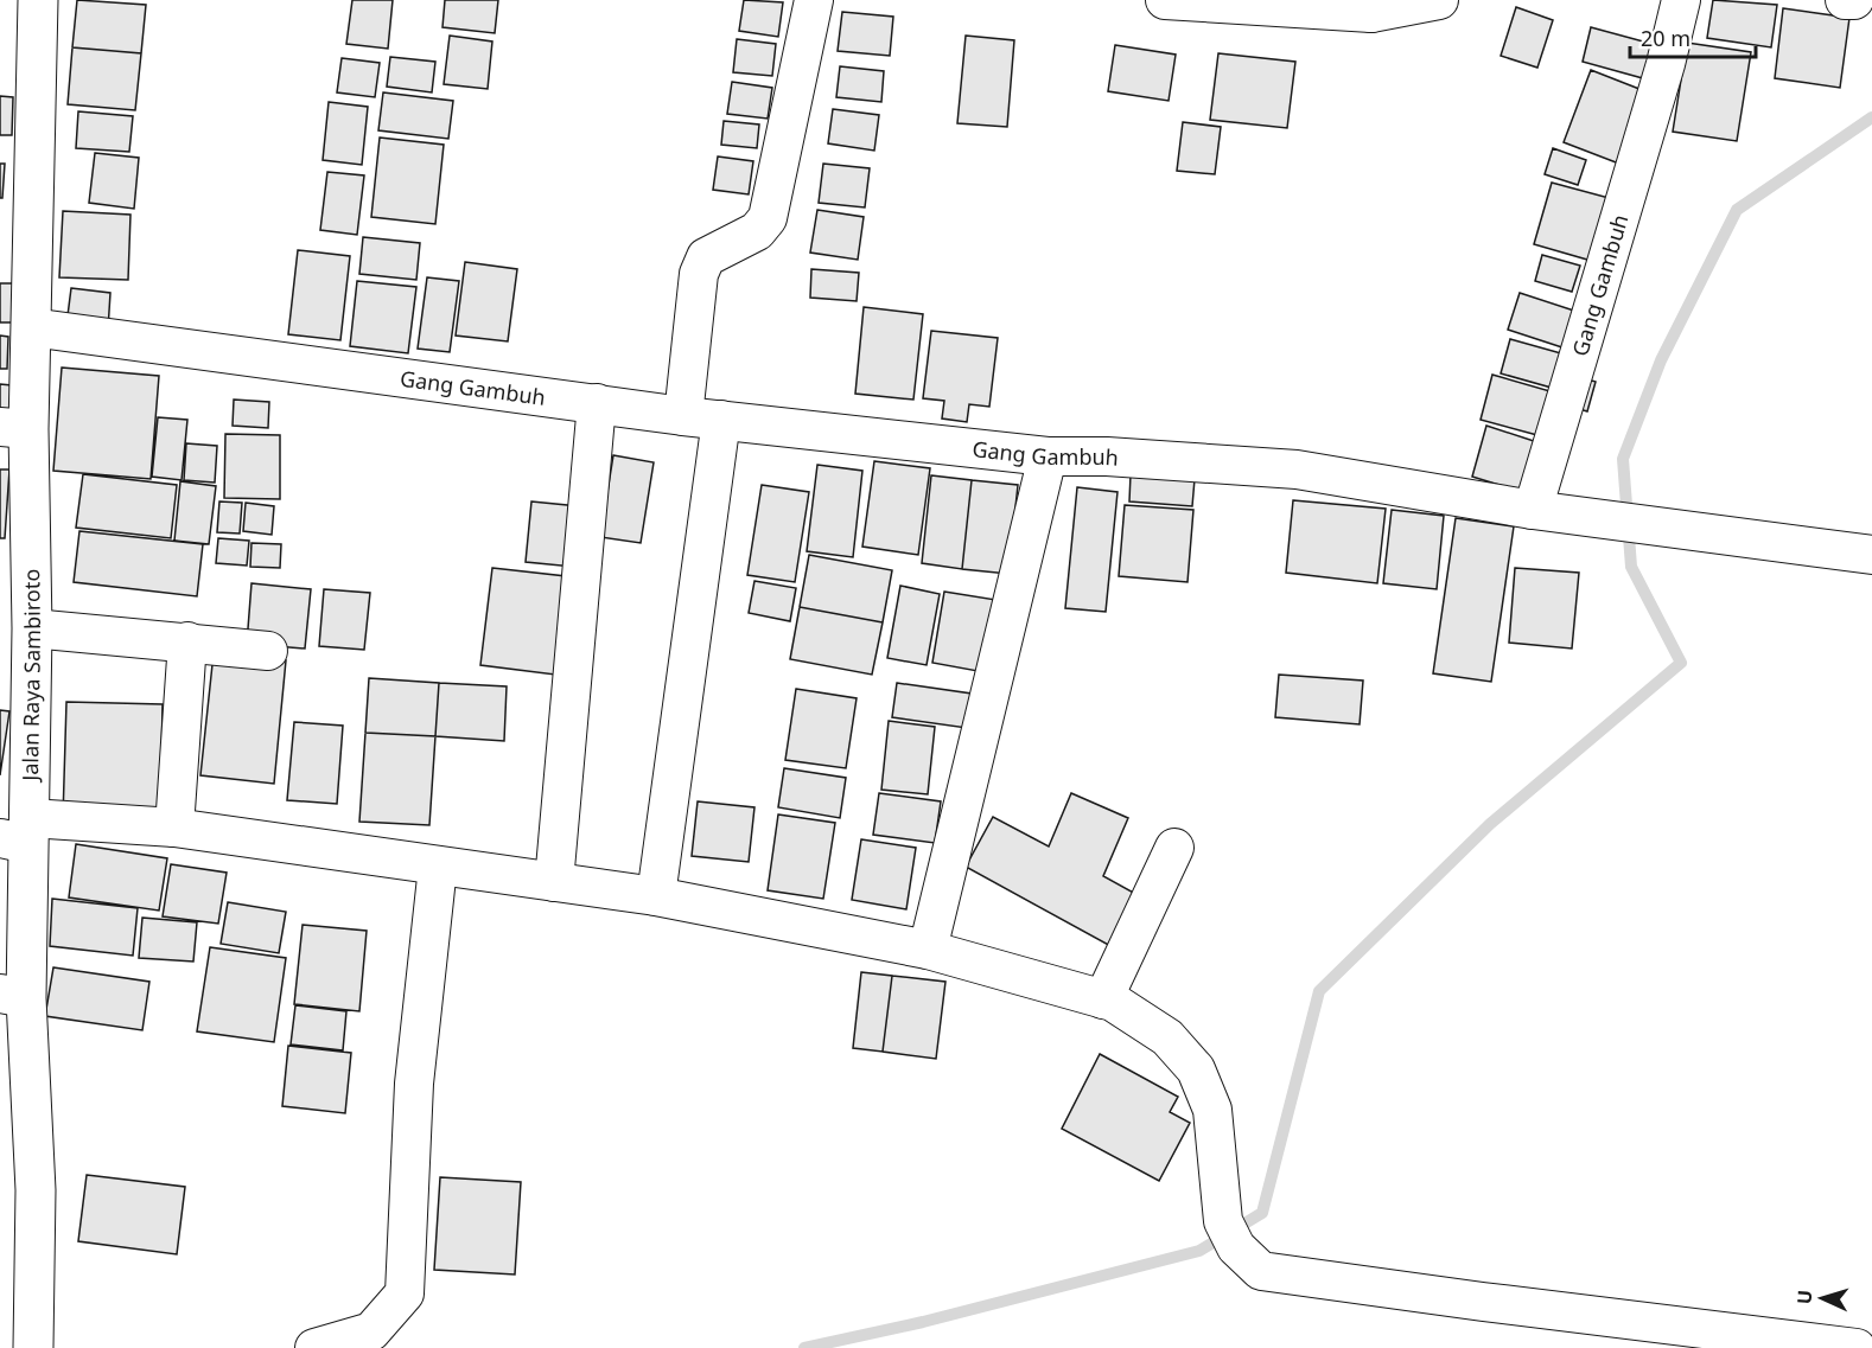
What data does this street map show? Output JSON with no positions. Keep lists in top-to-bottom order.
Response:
{
  "streets": {
    "street": ["Gang Gambuh", "Jalan Raya Sambiroto"]
  },
  "crossings": [
    ["Gang Gambuh", "Jalan Raya Sambiroto"]
  ],
  "scale_bar": "20 m",
  "north": "left"
}
